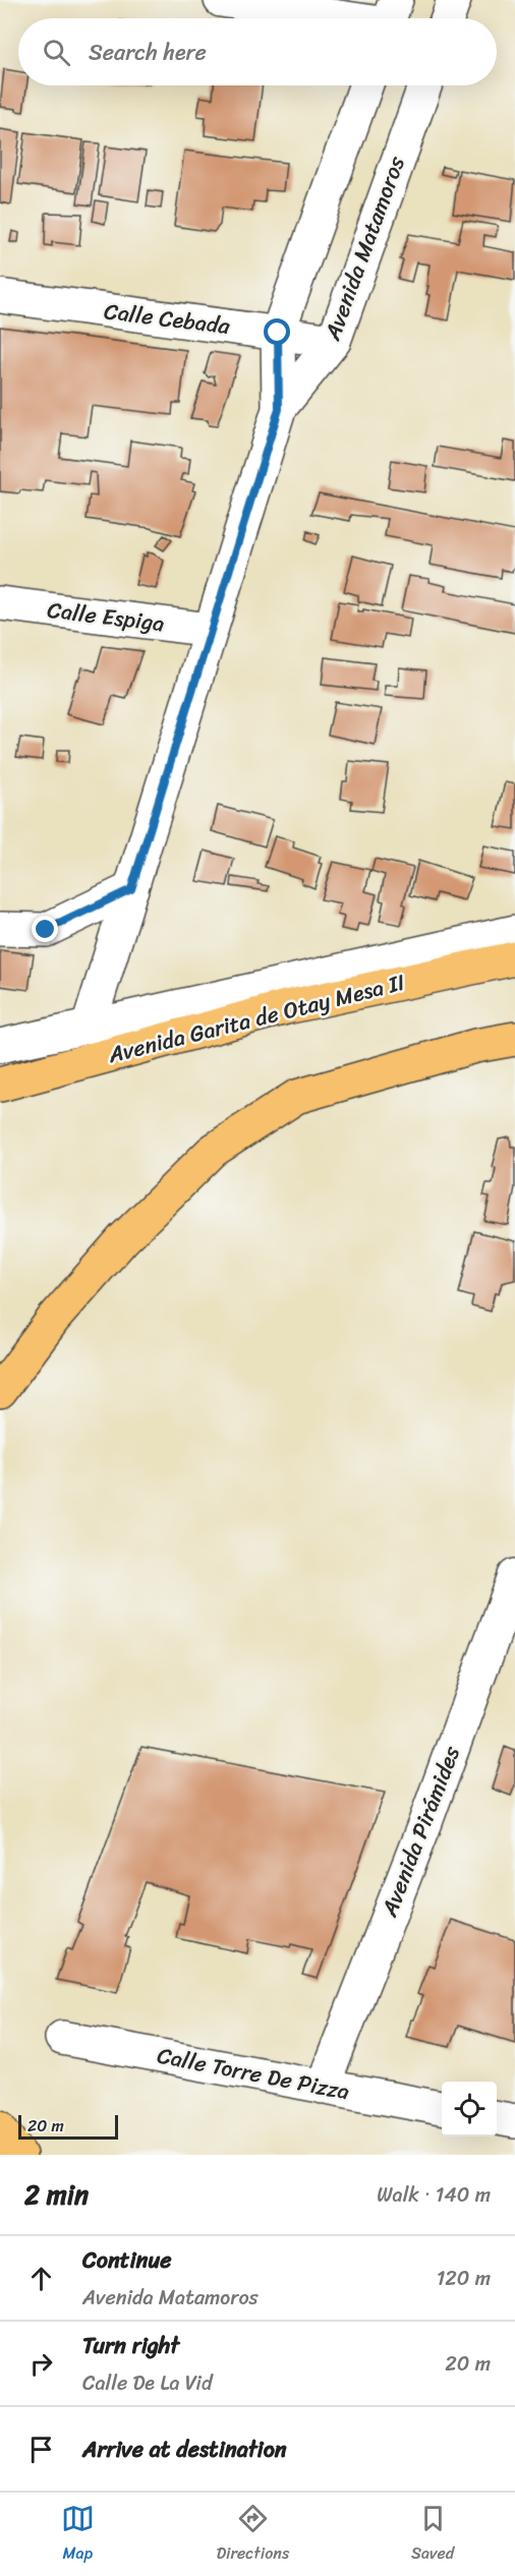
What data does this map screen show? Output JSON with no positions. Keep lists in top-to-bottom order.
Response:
{
  "streets": {
    "highway": ["Avenida Garita de Otay Mesa II"],
    "street": [
      "Avenida Matamoros",
      "Calle Cebada",
      "Calle Espiga",
      "Avenida Pirámides",
      "Calle Torre De Pizza"
    ]
  },
  "crossings": [
    ["Avenida Matamoros", "Calle Cebada"],
    ["Avenida Matamoros", "Calle Espiga"],
    ["Avenida Pirámides", "Calle Torre De Pizza"]
  ],
  "scale_bar": "20 m",
  "page": {
    "search": "Search here",
    "scale": "20 m",
    "heading": ["2 min", "Walk · 140 m"],
    "list": [
      ["Continue", "Avenida Matamoros", "120 m"],
      ["Turn right", "Calle De La Vid", "20 m"],
      "Arrive at destination"
    ],
    "nav": ["Map", "Directions", "Saved"]
  }
}
